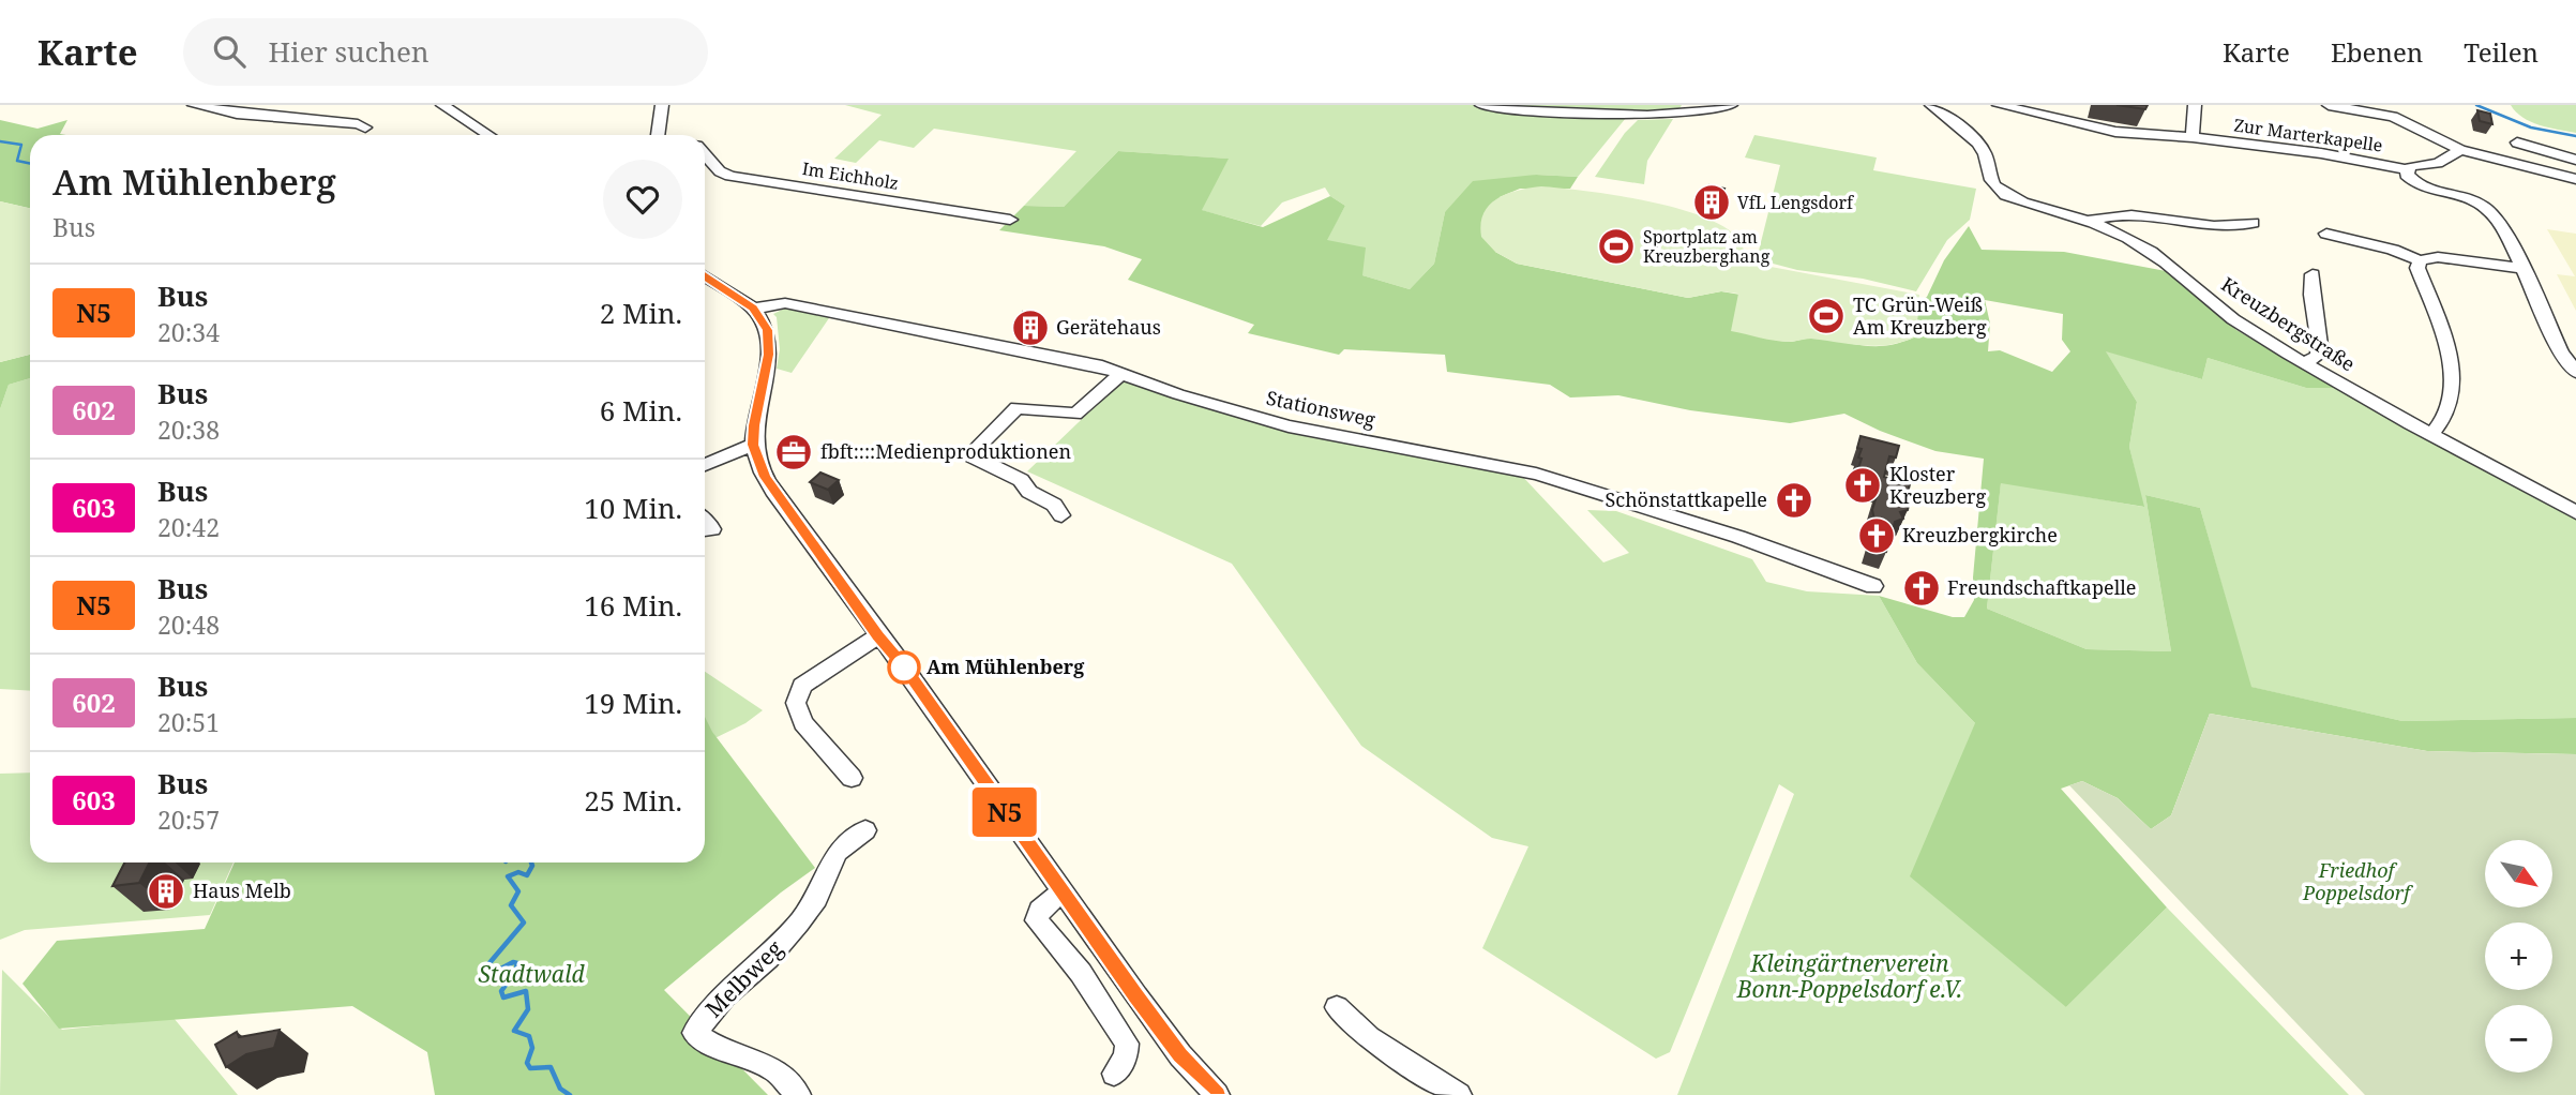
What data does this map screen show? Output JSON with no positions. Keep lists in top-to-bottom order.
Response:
{
  "streets": {
    "street": [
      "Zur Marterkapelle",
      "Im Eichholz",
      "Kreuzbergstraße",
      "Stationsweg",
      "Melbweg"
    ]
  },
  "parks": ["Friedhof Poppelsdorf", "Kleingärtnerverein Bonn-Poppelsdorf e.V.", "Stadtwald"],
  "places": {
    "building": ["VfL Lengsdorf", "Gerätehaus", "Haus Melb"],
    "sports": ["Sportplatz am Kreuzberghang", "TC Grün-Weiß Am Kreuzberg"],
    "office": ["fbft::::Medienproduktionen"],
    "church": [
      "Kloster Kreuzberg",
      "Schönstattkapelle",
      "Kreuzbergkirche",
      "Freundschaftkapelle"
    ],
    "other": ["Am Mühlenberg"]
  },
  "lines": ["bus line N5"],
  "north": "bottom right",
  "page": {
    "header": "Karte",
    "search": "Hier suchen",
    "nav": ["Karte", "Ebenen", "Teilen"],
    "on_map": "N5",
    "heading": ["Am Mühlenberg", "Bus"],
    "list": [
      {
        "mark": "N5",
        "name": "Bus",
        "note": "20:34",
        "value": "2 Min."
      },
      {
        "mark": "602",
        "name": "Bus",
        "note": "20:38",
        "value": "6 Min."
      },
      {
        "mark": "603",
        "name": "Bus",
        "note": "20:42",
        "value": "10 Min."
      },
      {
        "mark": "N5",
        "name": "Bus",
        "note": "20:48",
        "value": "16 Min."
      },
      {
        "mark": "602",
        "name": "Bus",
        "note": "20:51",
        "value": "19 Min."
      },
      {
        "mark": "603",
        "name": "Bus",
        "note": "20:57",
        "value": "25 Min."
      }
    ],
    "map_buttons": ["+", "−"]
  }
}
